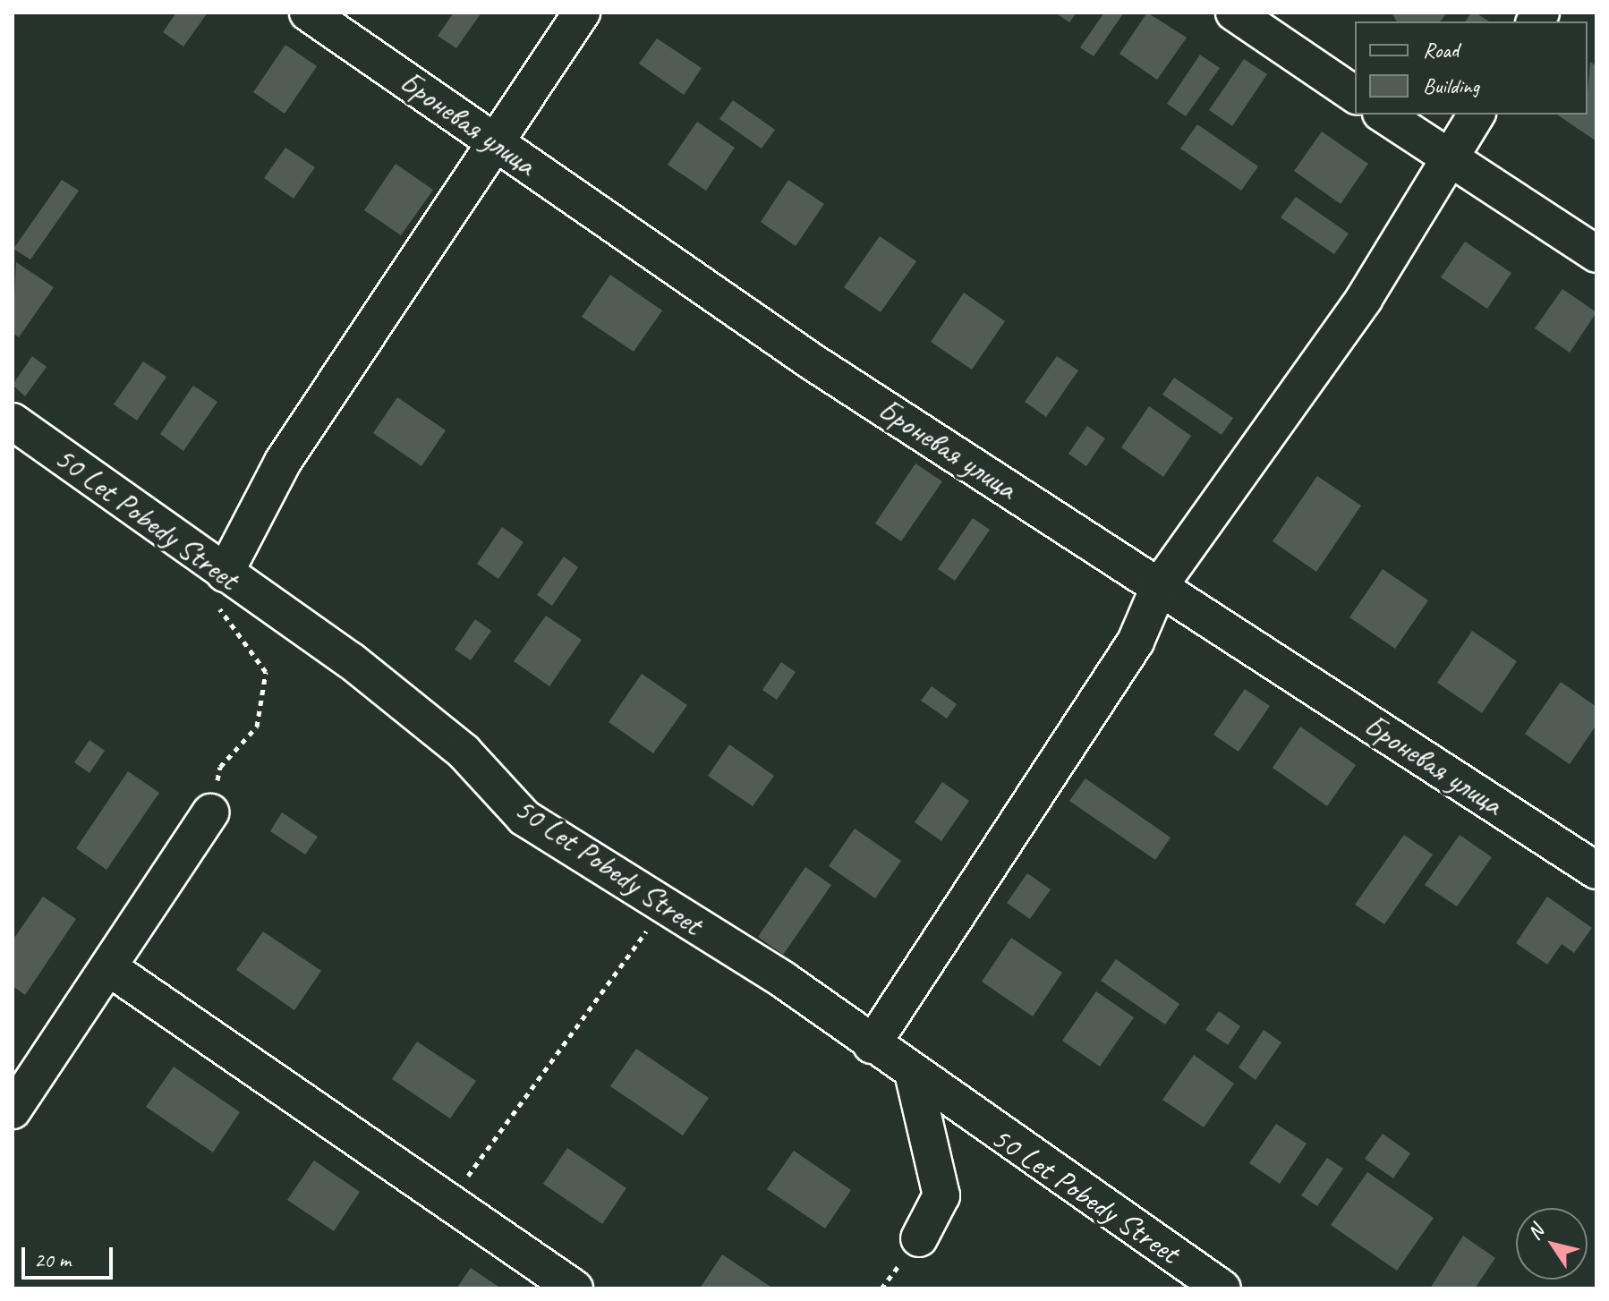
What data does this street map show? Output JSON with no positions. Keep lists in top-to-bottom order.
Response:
{
  "streets": {
    "street": ["Броневая улица", "50 Let Pobedy Street"]
  },
  "legend": ["Road", "Building"],
  "scale_bar": "20 m",
  "north": "top left"
}
